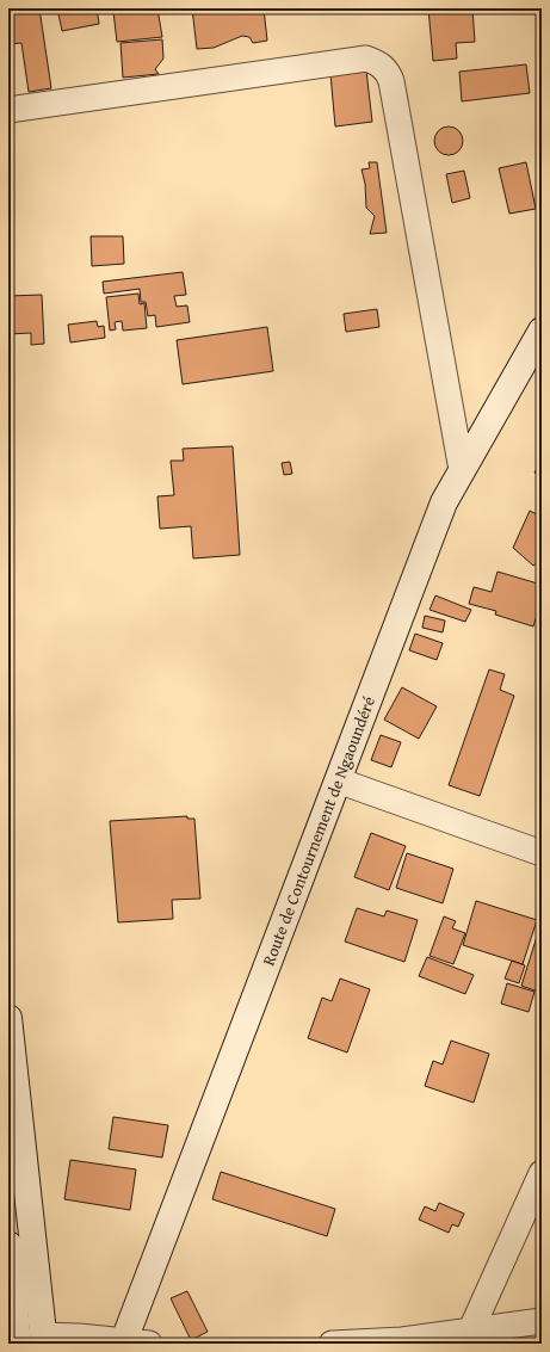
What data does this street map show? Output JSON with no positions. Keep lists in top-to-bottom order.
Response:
{
  "streets": {
    "street": ["Route de Contournement de Ngaoundéré"]
  }
}
